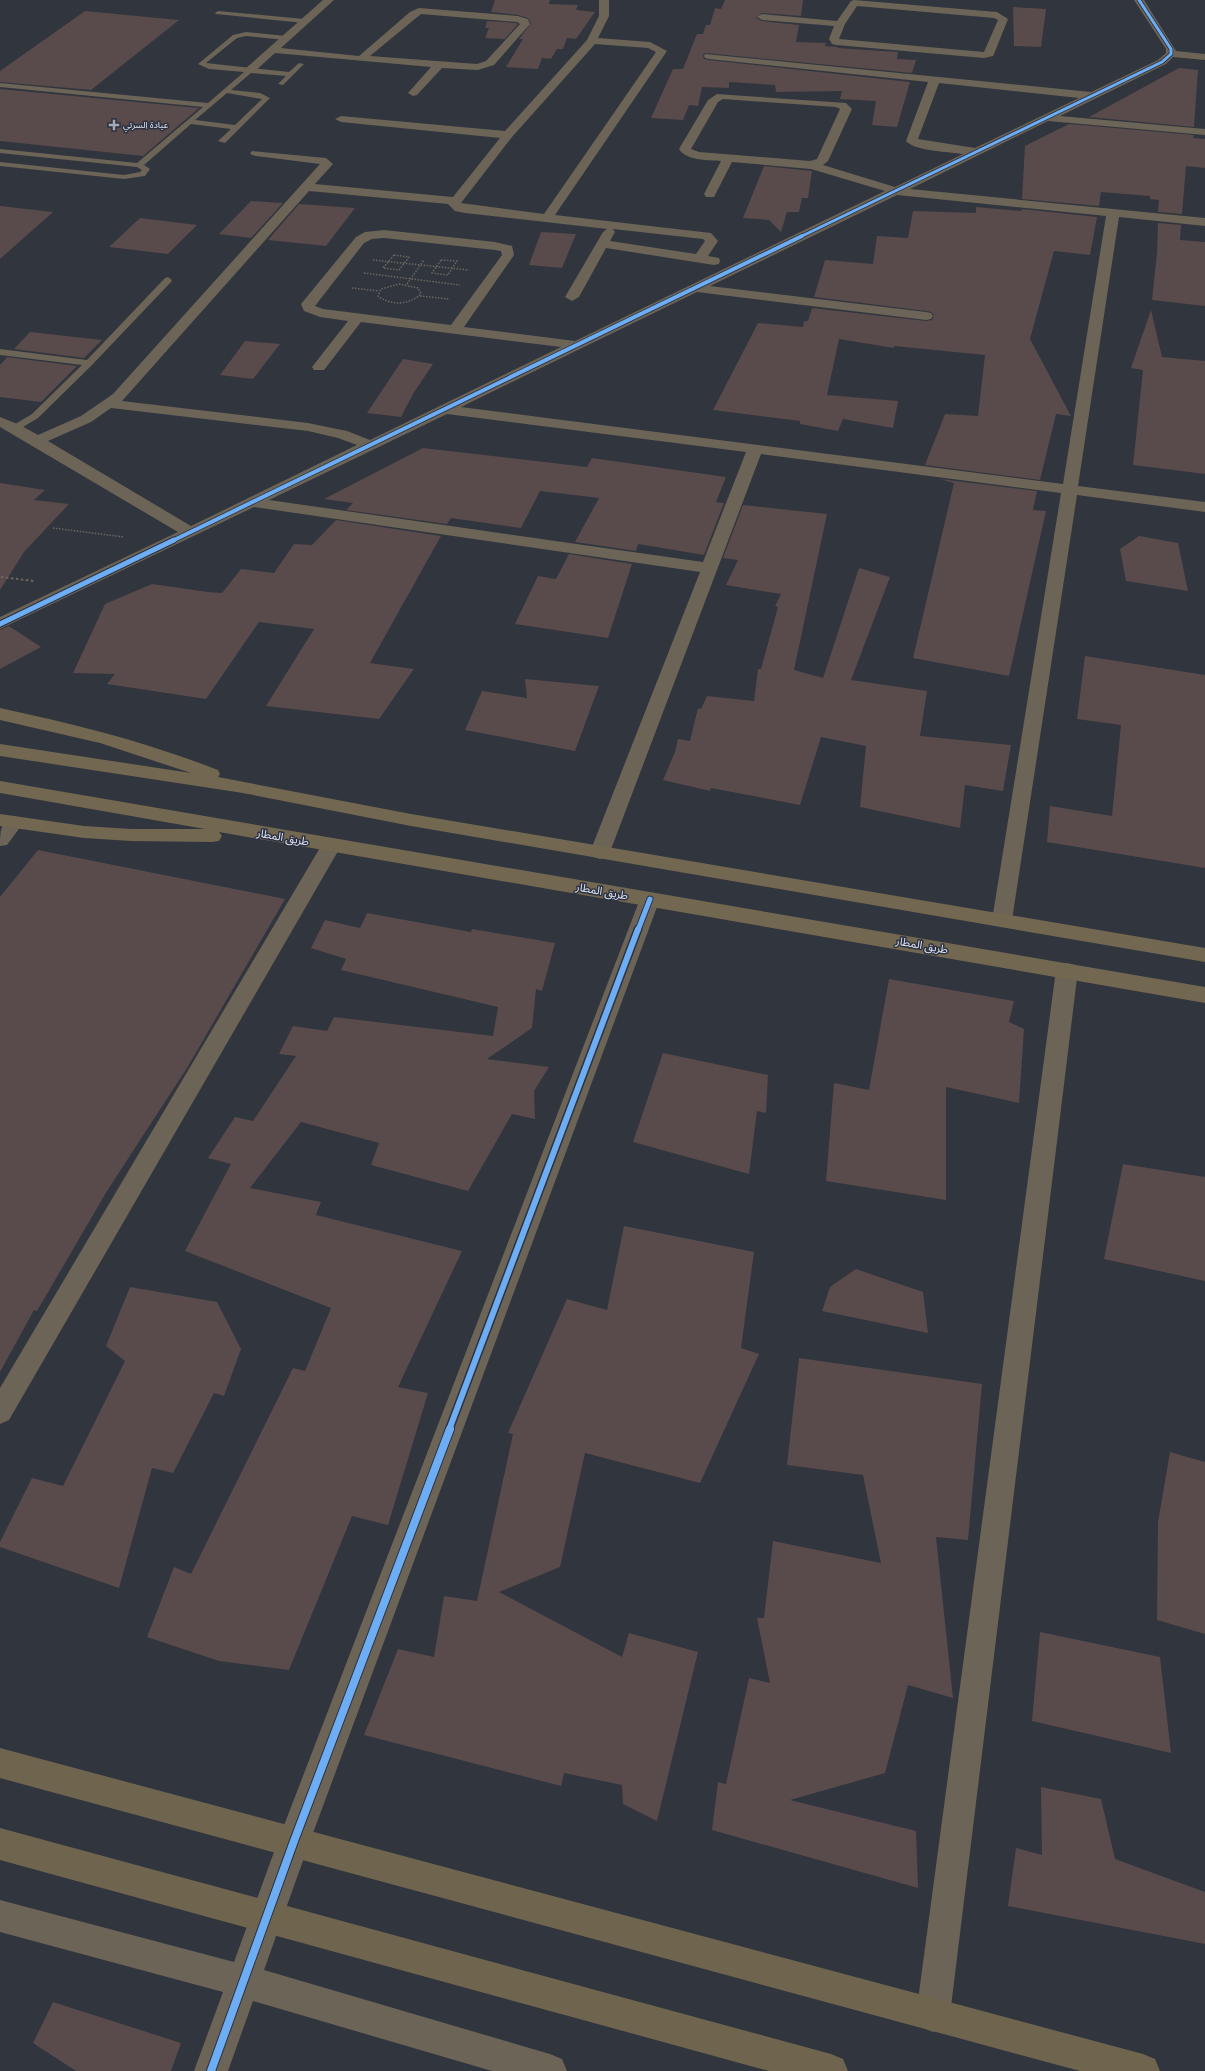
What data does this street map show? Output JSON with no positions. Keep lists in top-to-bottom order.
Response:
{
  "streets": {
    "highway": ["طريق المطار"]
  },
  "places": {
    "health": ["عيادة السرتي"]
  }
}
